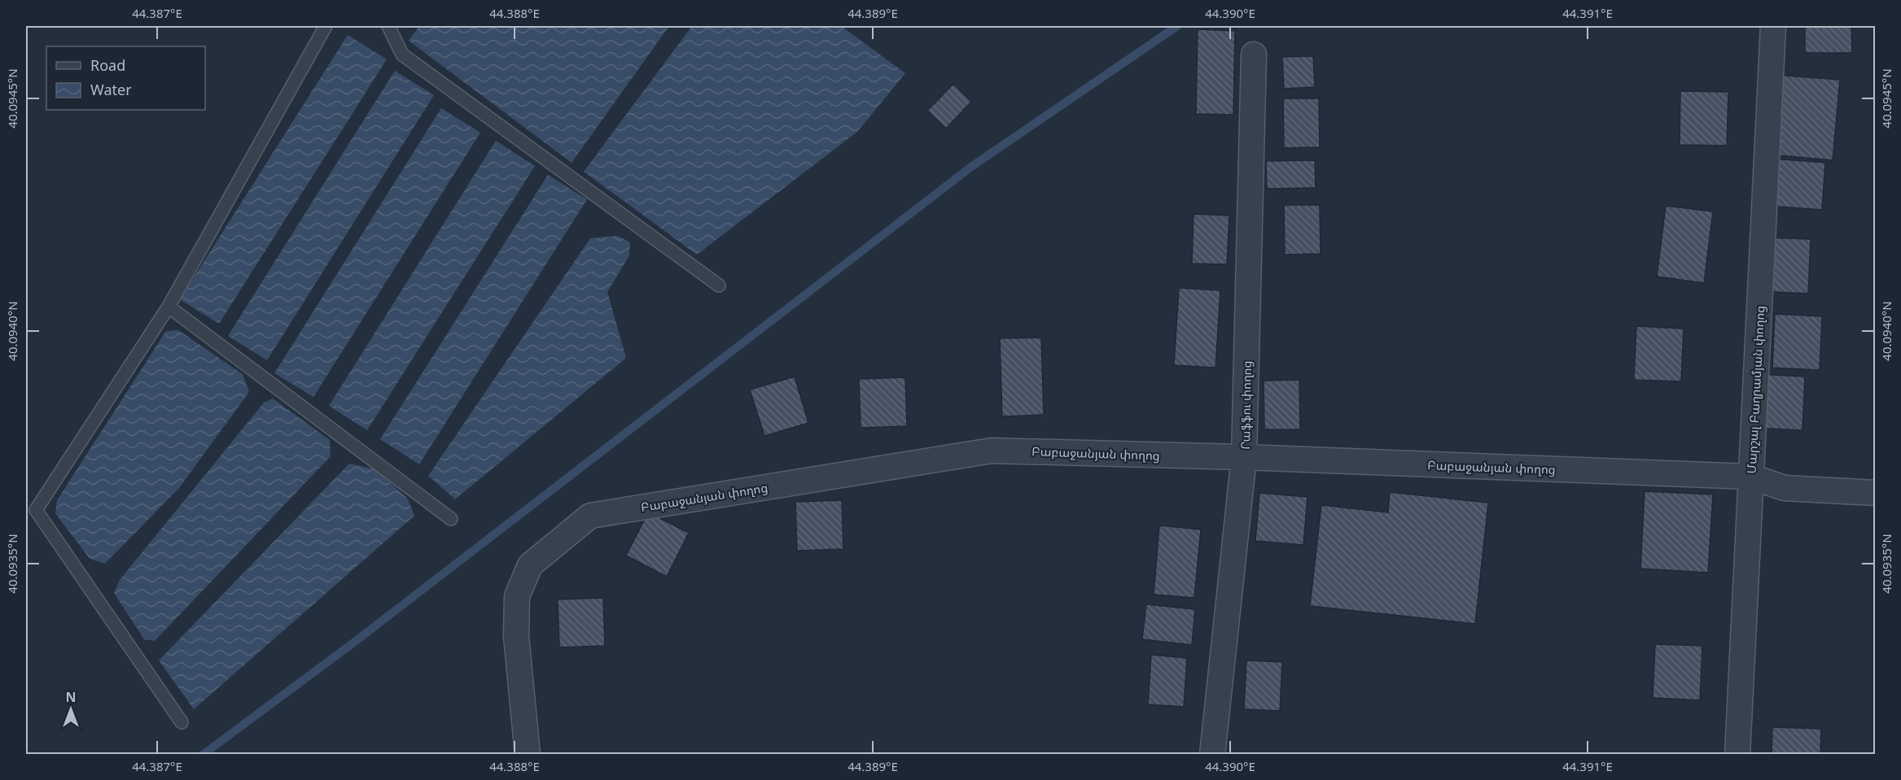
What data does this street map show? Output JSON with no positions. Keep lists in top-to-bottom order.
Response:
{
  "streets": {
    "street": ["Մարշալ Բաղրամյան փողոց", "Րաֆֆու փողոց", "Բաբաջանյան փողոց"]
  },
  "crossings": [
    ["Մարշալ Բաղրամյան փողոց", "Բաբաջանյան փողոց"],
    ["Րաֆֆու փողոց", "Բաբաջանյան փողոց"]
  ],
  "legend": ["Road", "Water"],
  "north": "top",
  "coordinates": [
    "44.387°E",
    "44.388°E",
    "44.389°E",
    "44.390°E",
    "44.391°E",
    "40.0945°N",
    "40.0940°N",
    "40.0935°N"
  ]
}
